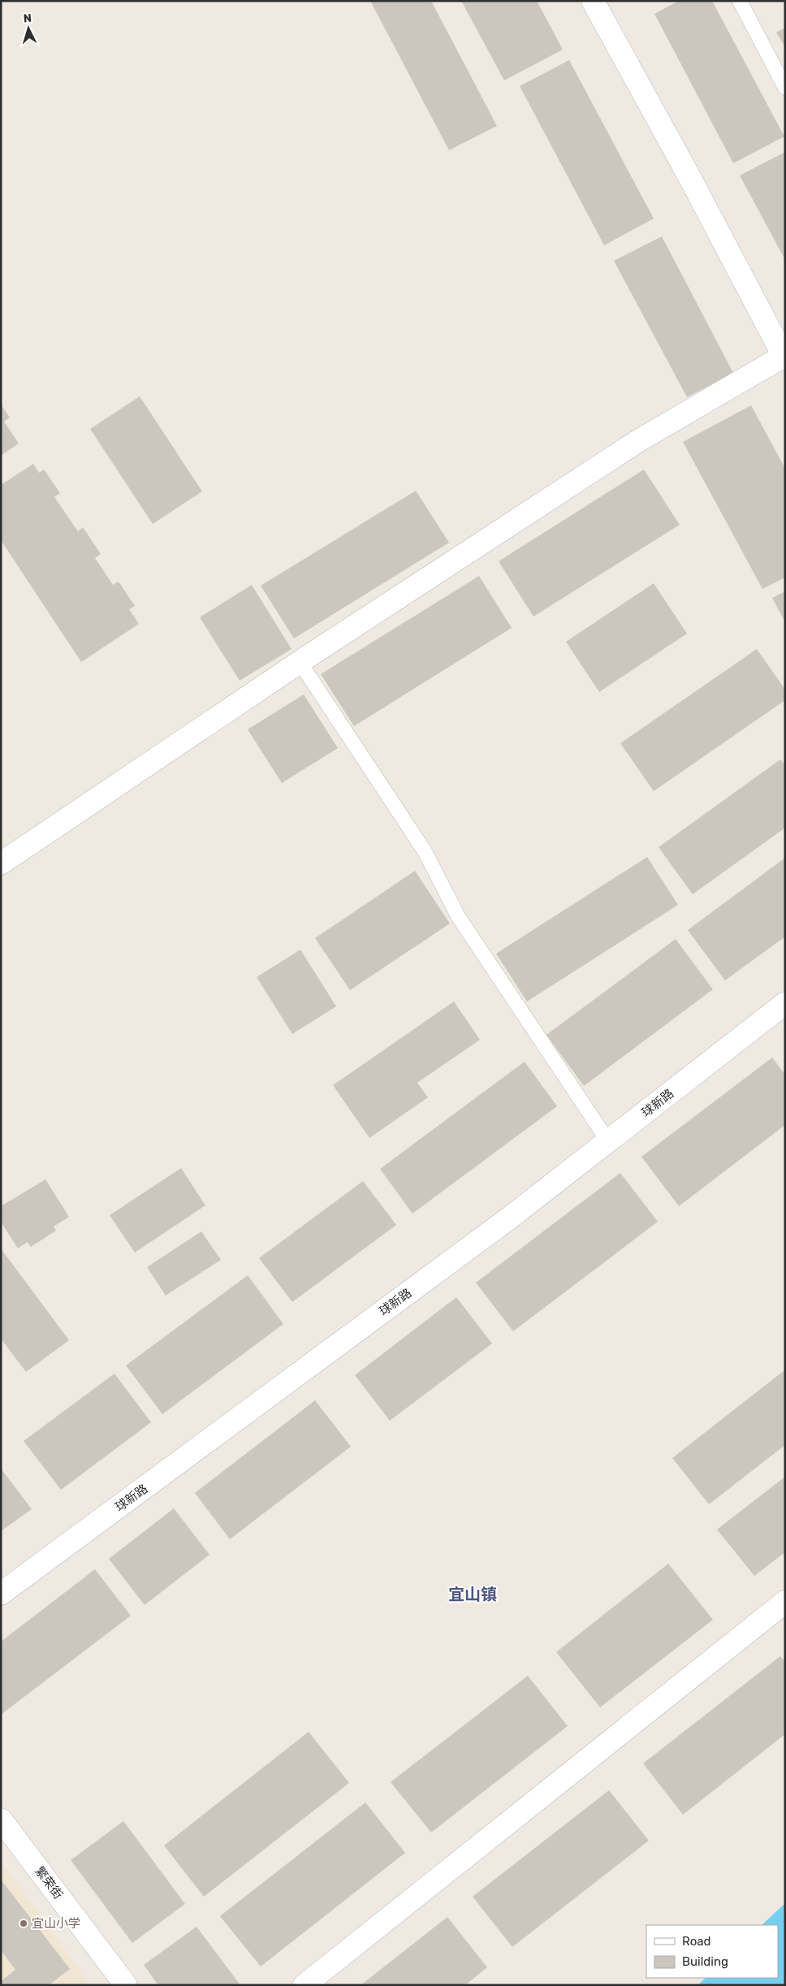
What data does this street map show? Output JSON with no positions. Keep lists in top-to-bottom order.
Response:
{
  "streets": {
    "street": ["球新路", "繁荣街"]
  },
  "districts": ["宜山镇"],
  "places": ["宜山小学"],
  "legend": ["Road", "Building"],
  "north": "top"
}
